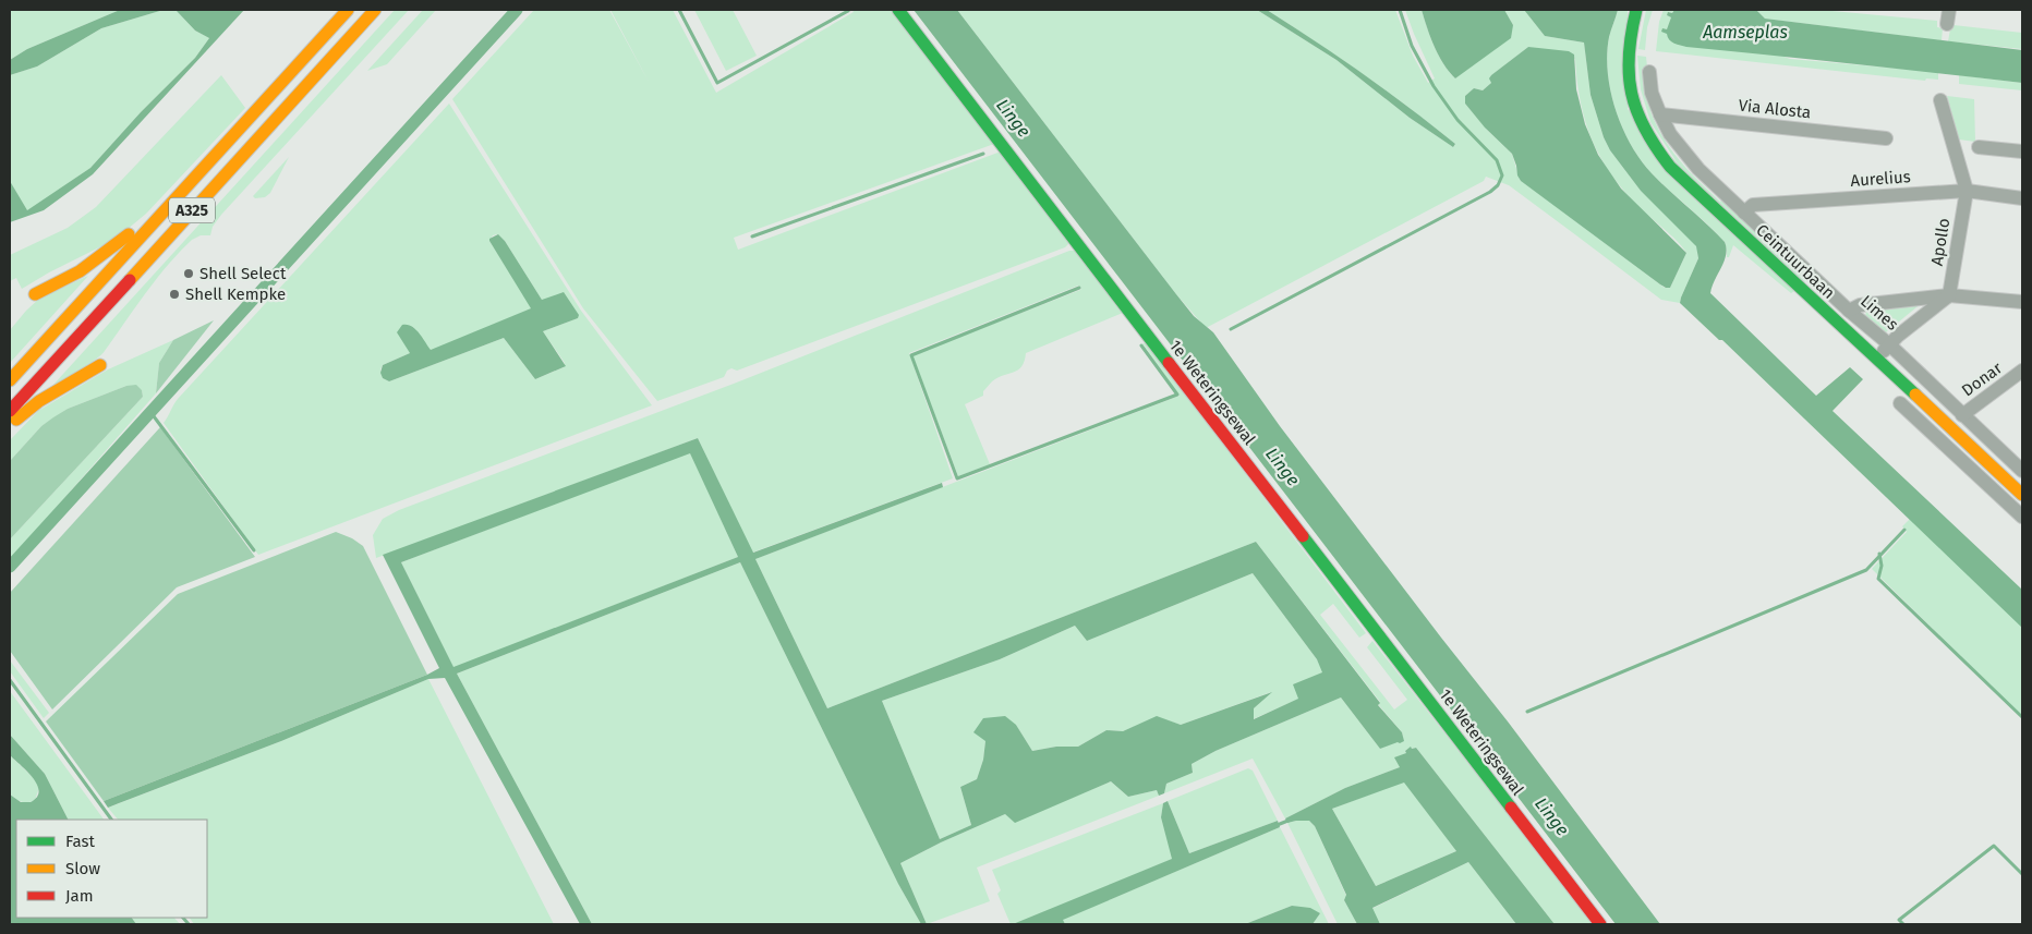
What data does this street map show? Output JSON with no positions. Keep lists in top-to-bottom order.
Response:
{
  "streets": {
    "main road": ["A325", "Ceintuurbaan", "1e Weteringsewal"],
    "street": [
      "Via Alosta",
      "Aurelius",
      "Apollo",
      "Limes",
      "Donar"
    ]
  },
  "crossings": [
    ["Via Alosta", "Limes"],
    ["Aurelius", "Apollo"],
    ["Aurelius", "Limes"],
    ["Limes", "Donar"]
  ],
  "water": ["Aamseplas", "Linge"],
  "places": ["Shell Select", "Shell Kempke"],
  "legend": ["Fast", "Slow", "Jam"]
}
